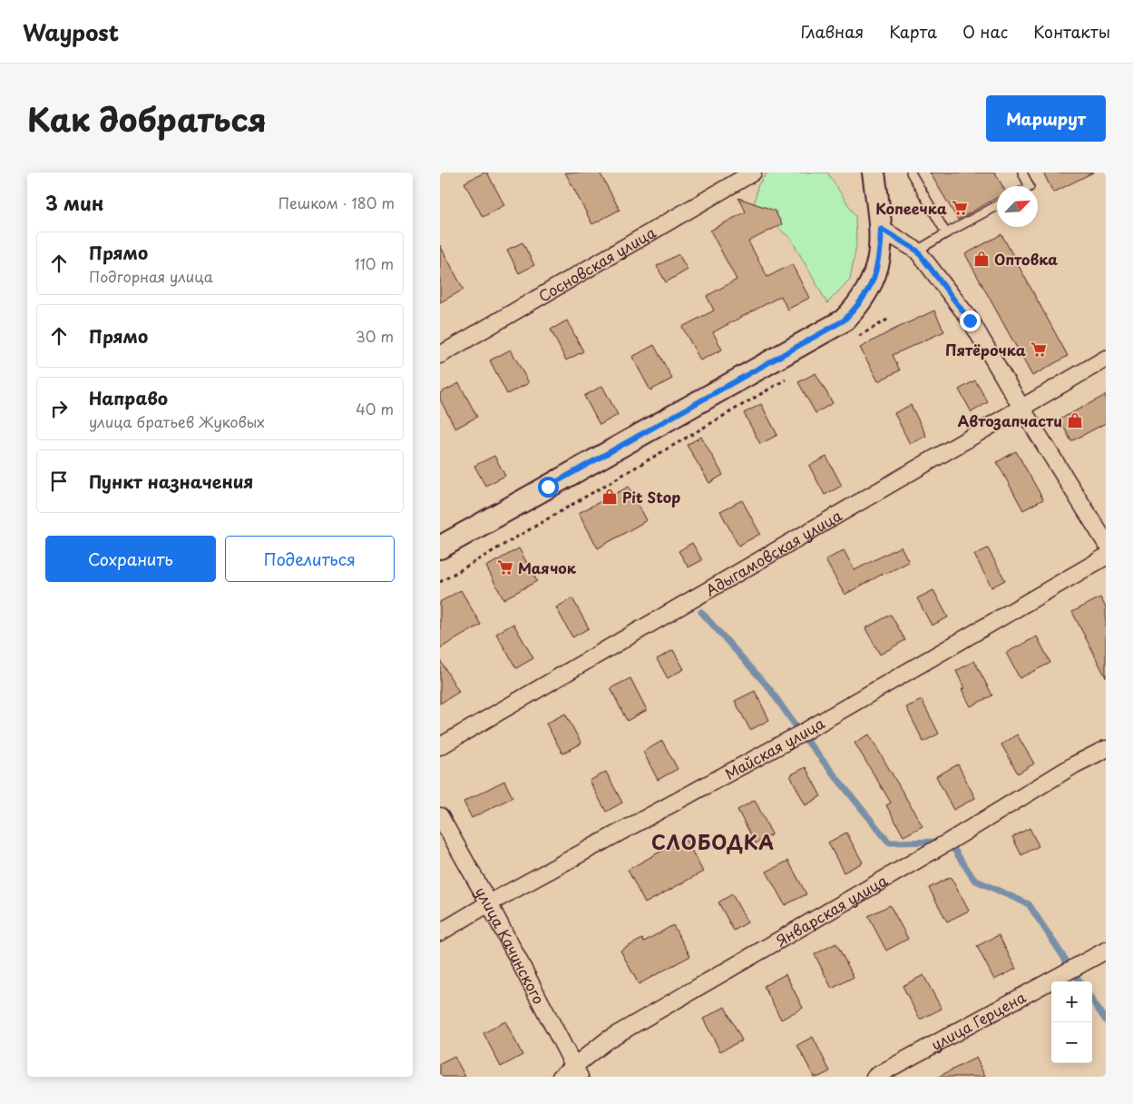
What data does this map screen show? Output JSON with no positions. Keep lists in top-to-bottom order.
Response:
{
  "streets": {
    "street": [
      "Сосновская улица",
      "Адыгамовская улица",
      "Майская улица",
      "Январская улица",
      "улица Качинского",
      "улица Герцена"
    ]
  },
  "crossings": [
    ["Майская улица", "улица Качинского"],
    ["Январская улица", "улица Качинского"]
  ],
  "districts": ["СЛОБОДКА"],
  "places": {
    "supermarket": ["Копеечка", "Пятёрочка", "Маячок"],
    "shop": ["Оптовка", "Автозапчасти", "Pit Stop"]
  },
  "north": "top right",
  "page": {
    "header": "Waypost",
    "nav": [
      "Главная",
      "Карта",
      "О нас",
      "Контакты"
    ],
    "title": "Как добраться",
    "buttons": [
      "Маршрут",
      ["Сохранить", "Поделиться"]
    ],
    "heading": ["3 мин", "Пешком · 180 m"],
    "list": [
      ["Прямо", "Подгорная улица", "110 m"],
      ["Прямо", "30 m"],
      ["Направо", "улица братьев Жуковых", "40 m"],
      "Пункт назначения"
    ],
    "map_buttons": ["+", "−"]
  }
}
